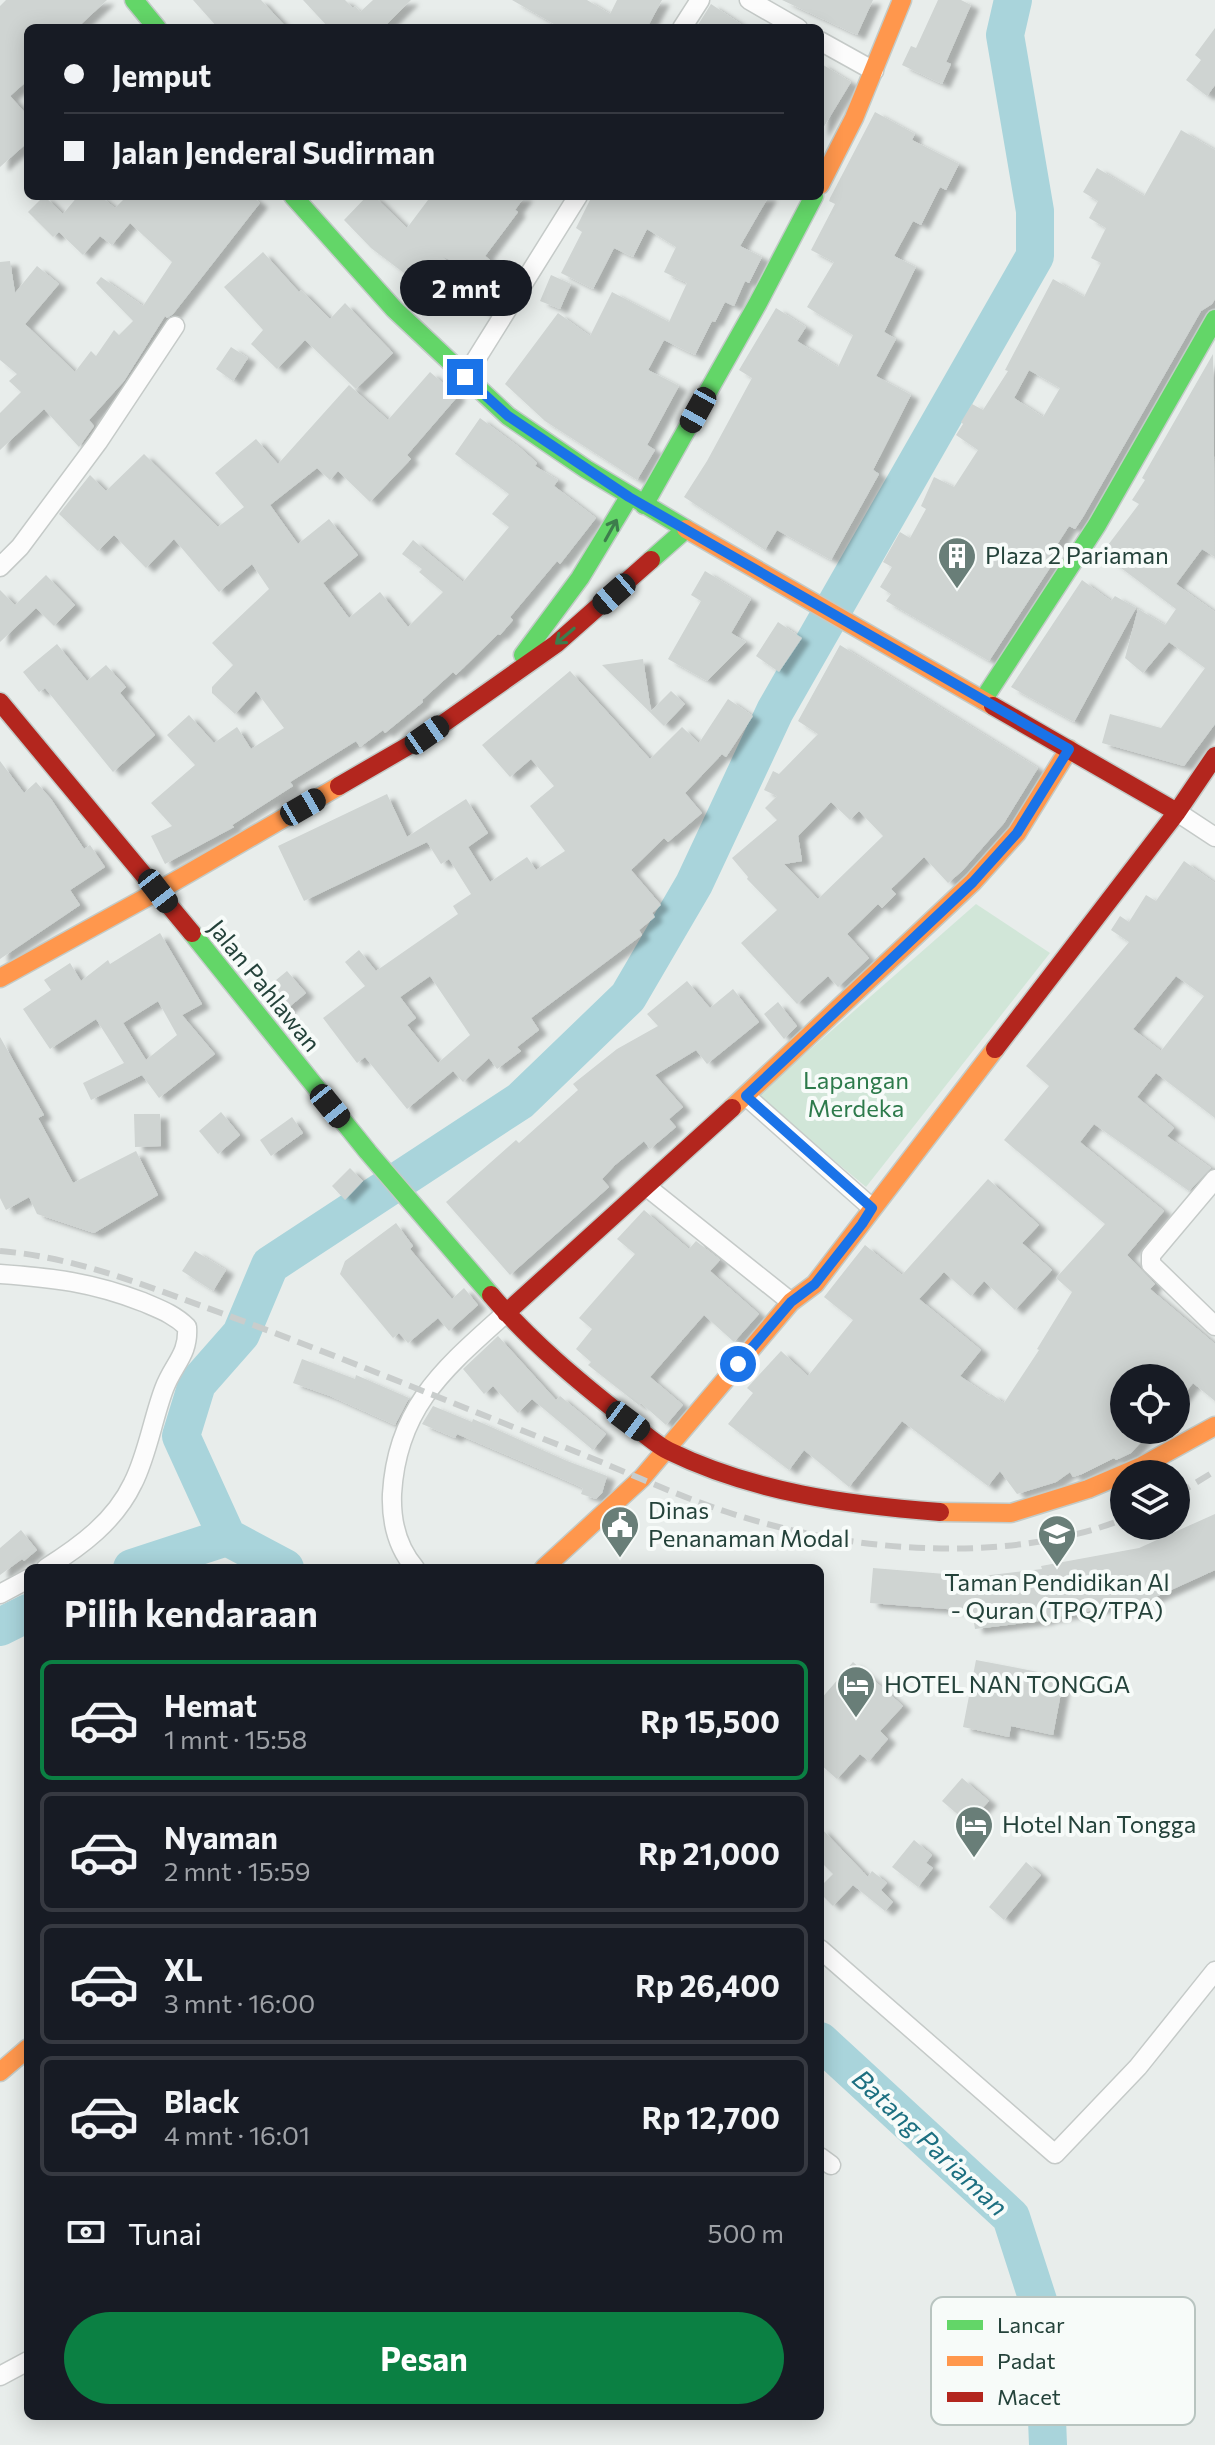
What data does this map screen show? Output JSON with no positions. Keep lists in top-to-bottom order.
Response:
{
  "streets": {
    "street": ["Jalan Pahlawan"]
  },
  "water": ["Batang Pariaman"],
  "parks": ["Lapangan Merdeka"],
  "places": {
    "building": ["Plaza 2 Pariaman"],
    "public building": ["Dinas Penanaman Modal"],
    "school or university": ["Taman Pendidikan Al - Quran (TPQ/TPA)"],
    "hotel": ["HOTEL NAN TONGGA", "Hotel Nan Tongga"]
  },
  "legend": ["Lancar", "Padat", "Macet"],
  "page": {
    "banner": ["Jemput", "Jalan Jenderal Sudirman"],
    "bubble": "2 mnt",
    "heading": "Pilih kendaraan",
    "list": [
      {
        "name": "Hemat",
        "note": "1 mnt · 15:58",
        "value": "Rp 15,500"
      },
      {
        "name": "Nyaman",
        "note": "2 mnt · 15:59",
        "value": "Rp 21,000"
      },
      {
        "name": "XL",
        "note": "3 mnt · 16:00",
        "value": "Rp 26,400"
      },
      {
        "name": "Black",
        "note": "4 mnt · 16:01",
        "value": "Rp 12,700"
      }
    ],
    "pay": ["Tunai", "500 m"],
    "buttons": "Pesan"
  }
}
